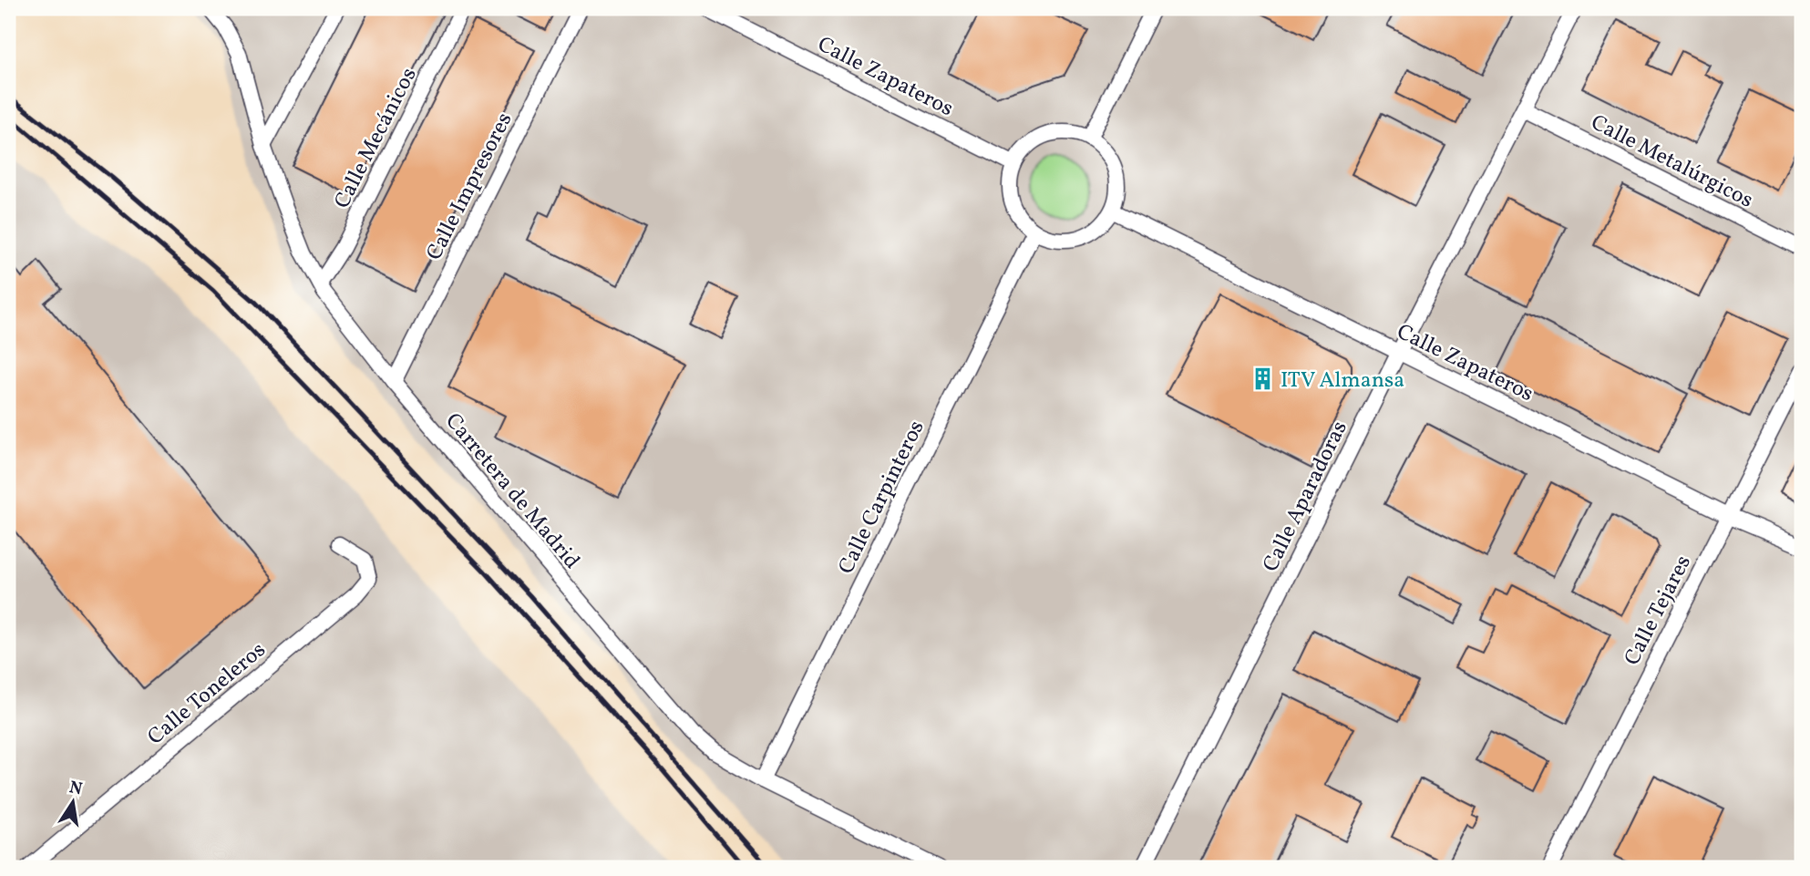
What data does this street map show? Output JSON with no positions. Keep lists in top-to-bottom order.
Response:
{
  "streets": {
    "street": [
      "Calle Zapateros",
      "Calle Mecánicos",
      "Calle Metalúrgicos",
      "Calle Impresores",
      "Carretera de Madrid",
      "Calle Aparadoras",
      "Calle Carpinteros",
      "Calle Tejares",
      "Calle Toneleros"
    ]
  },
  "crossings": [
    ["Calle Zapateros", "Calle Aparadoras"],
    ["Calle Zapateros", "Calle Carpinteros"],
    ["Calle Zapateros", "Calle Tejares"],
    ["Calle Mecánicos", "Carretera de Madrid"],
    ["Calle Metalúrgicos", "Calle Aparadoras"],
    ["Calle Impresores", "Carretera de Madrid"],
    ["Carretera de Madrid", "Calle Carpinteros"]
  ],
  "places": {
    "building": ["ITV Almansa"]
  },
  "north": "top"
}
